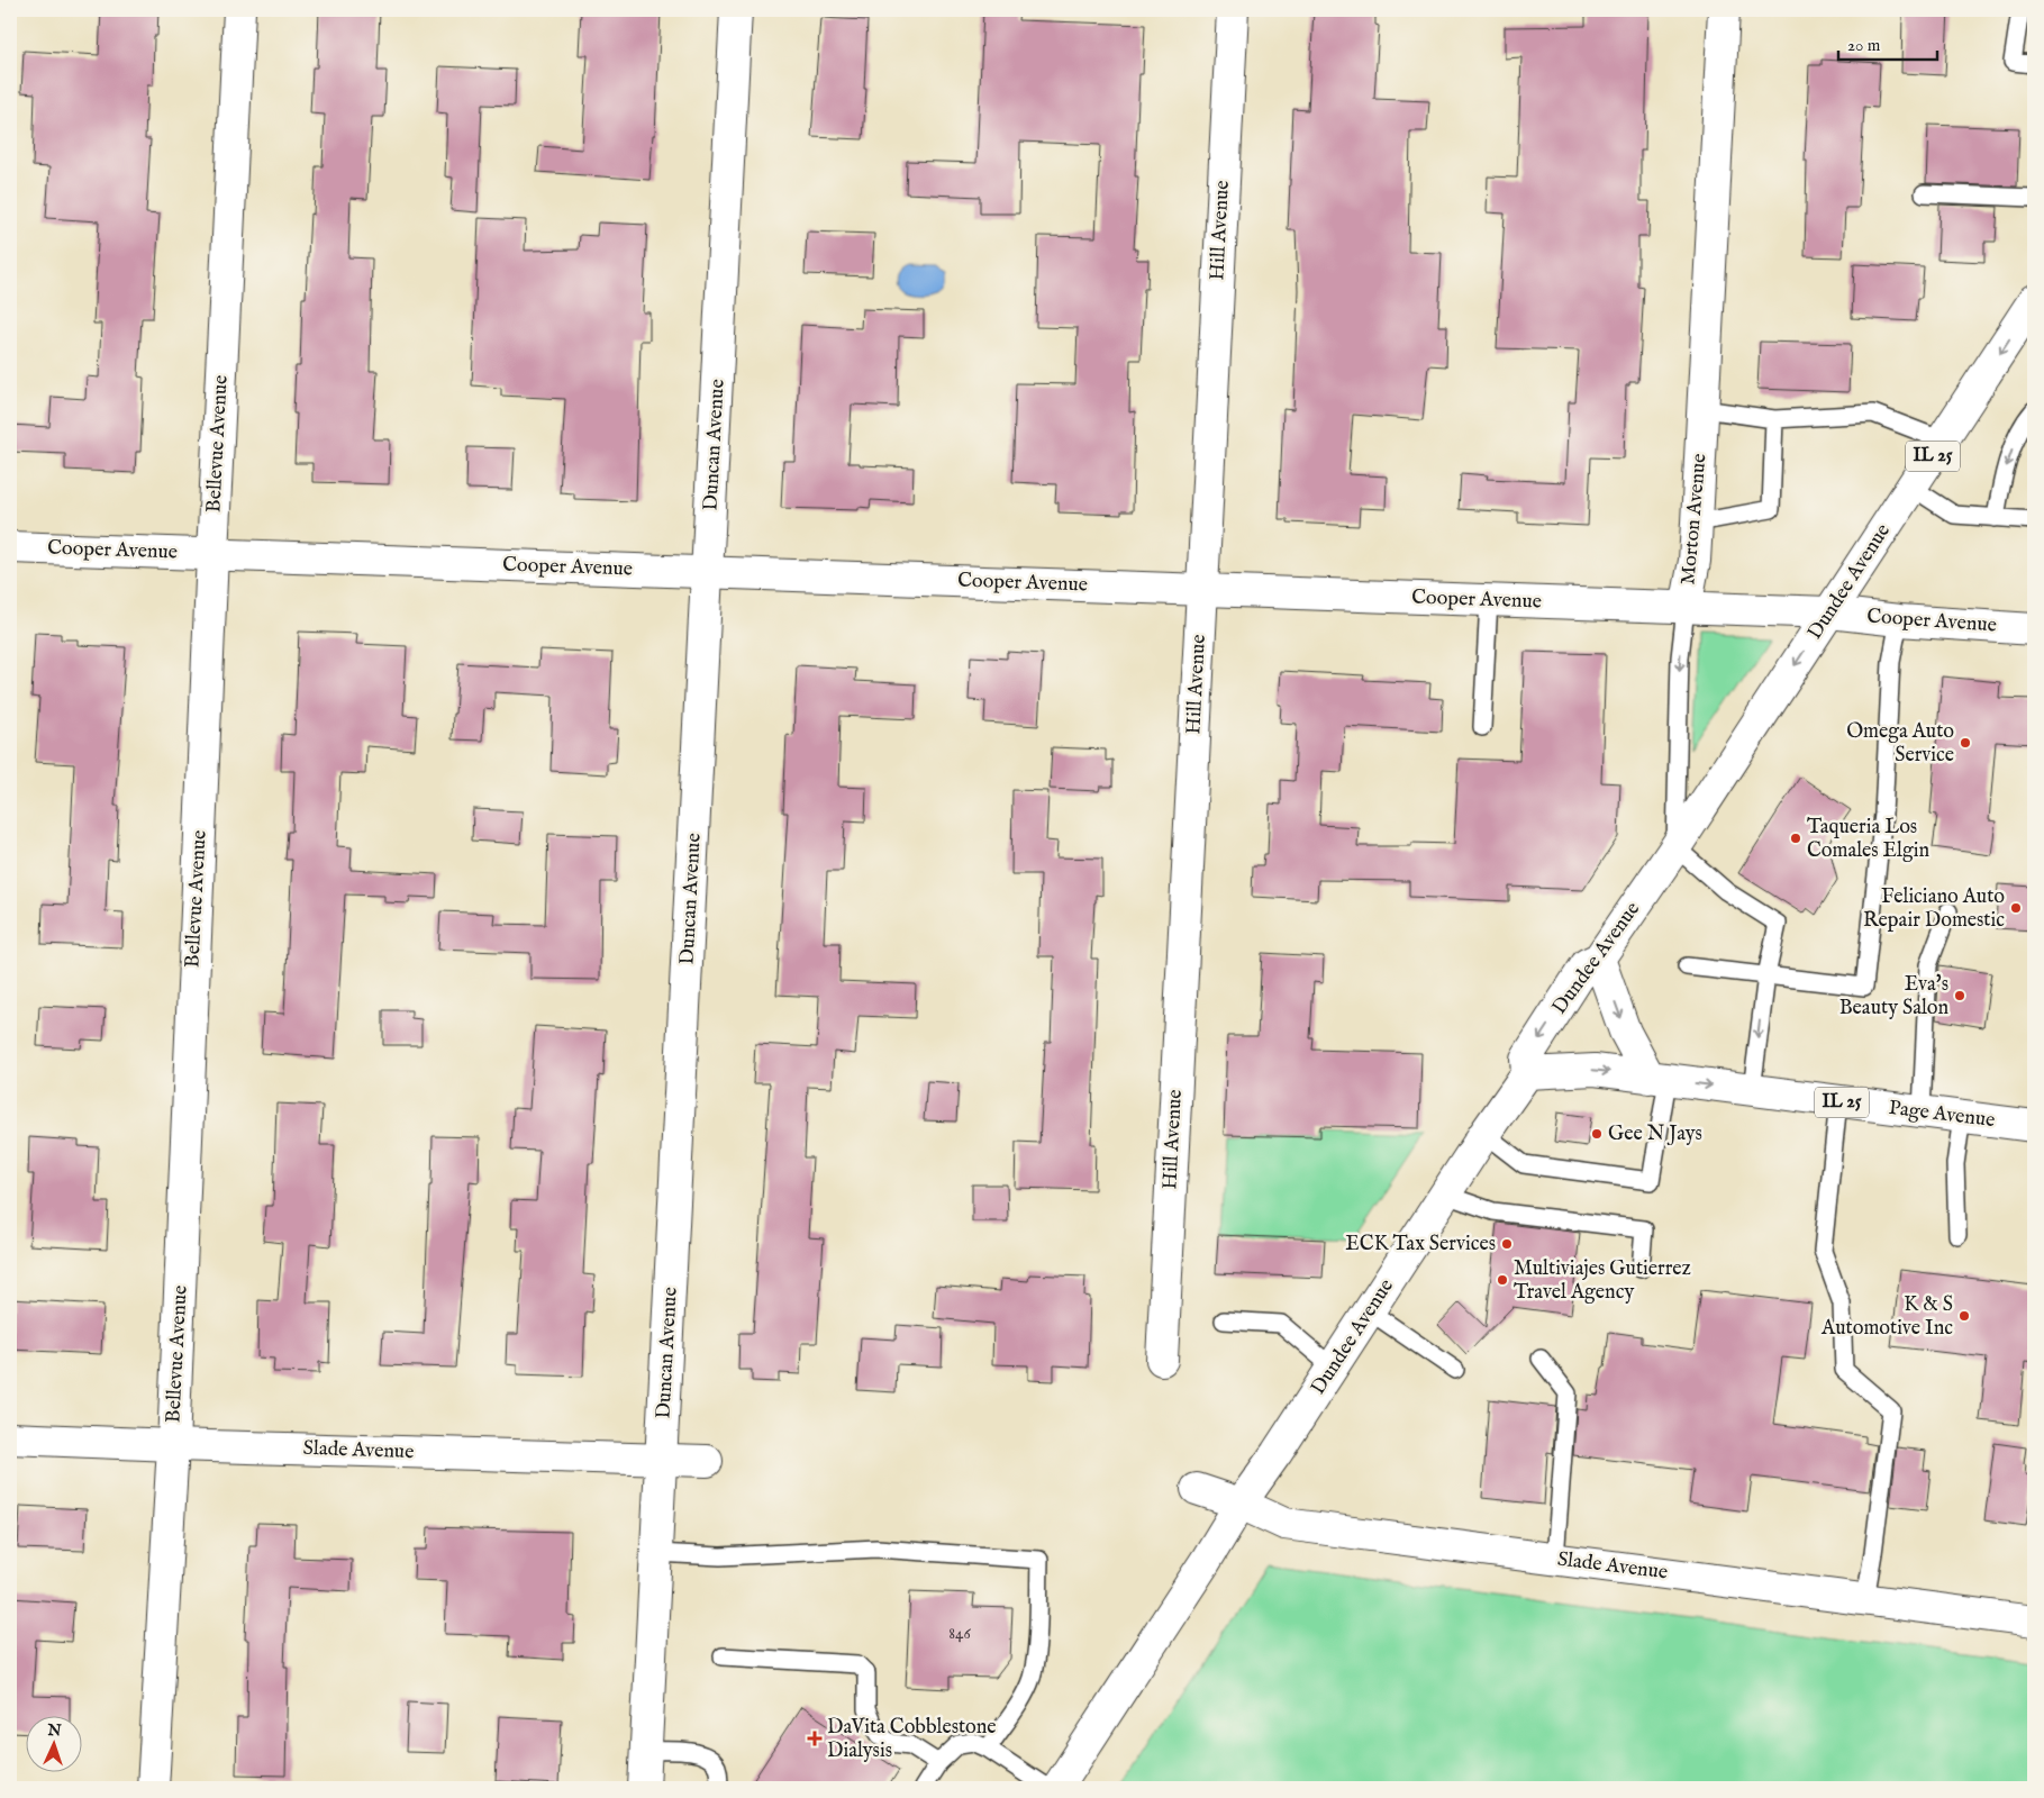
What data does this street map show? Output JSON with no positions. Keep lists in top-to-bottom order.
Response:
{
  "streets": {
    "street": [
      "Hill Avenue",
      "Bellevue Avenue",
      "Duncan Avenue",
      "IL 25",
      "Morton Avenue",
      "Cooper Avenue",
      "Dundee Avenue",
      "Page Avenue",
      "Slade Avenue"
    ]
  },
  "crossings": [
    ["Hill Avenue", "Cooper Avenue"],
    ["Bellevue Avenue", "Cooper Avenue"],
    ["Bellevue Avenue", "Slade Avenue"],
    ["Duncan Avenue", "Cooper Avenue"],
    ["Duncan Avenue", "Slade Avenue"],
    ["Morton Avenue", "Cooper Avenue"],
    ["Morton Avenue", "Dundee Avenue"],
    ["Cooper Avenue", "Dundee Avenue"],
    ["Dundee Avenue", "Page Avenue"],
    ["Dundee Avenue", "Slade Avenue"]
  ],
  "one_way": ["Page Avenue"],
  "places": {
    "other": [
      "Omega Auto Service",
      "Taqueria Los Comales Elgin",
      "Feliciano Auto Repair Domestic",
      "Eva's Beauty Salon",
      "Gee N Jays",
      "ECK Tax Services",
      "Multiviajes Gutierrez Travel Agency",
      "K & S Automotive Inc"
    ],
    "health": ["DaVita Cobblestone Dialysis"]
  },
  "house_numbers": ["846"],
  "scale_bar": "20 m",
  "north": "top"
}
